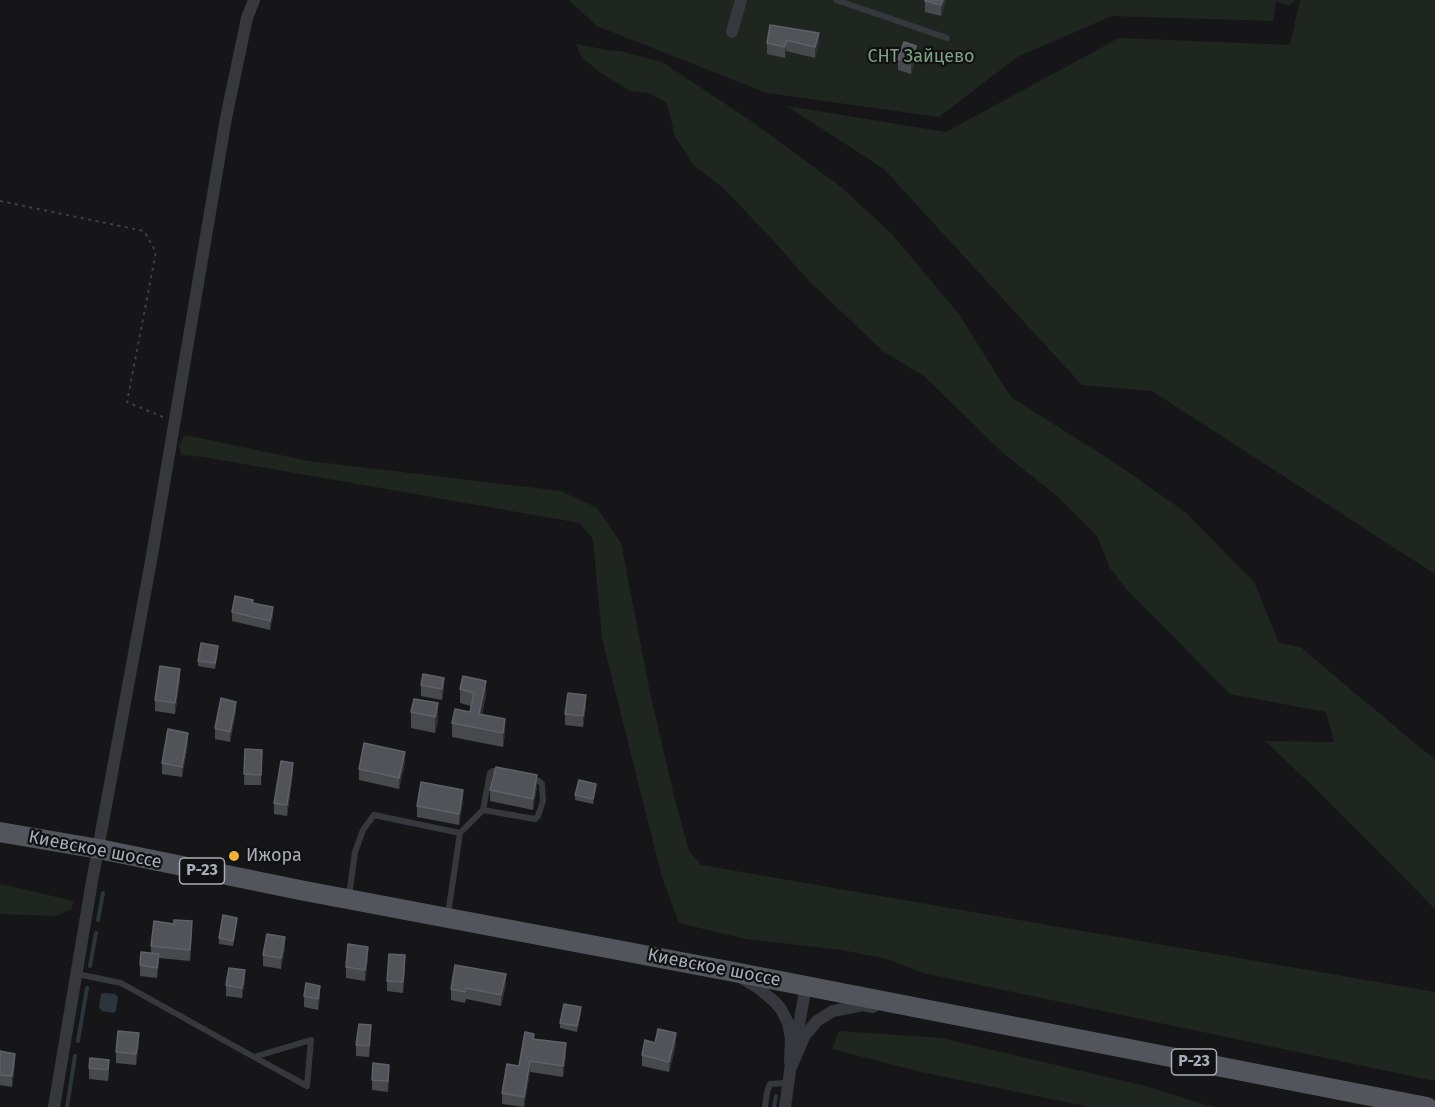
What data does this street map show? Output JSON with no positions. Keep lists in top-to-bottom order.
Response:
{
  "streets": {
    "main road": ["Киевское шоссе", "Р-23"]
  },
  "parks": ["СНТ Зайцево"],
  "places": ["Ижора"]
}
